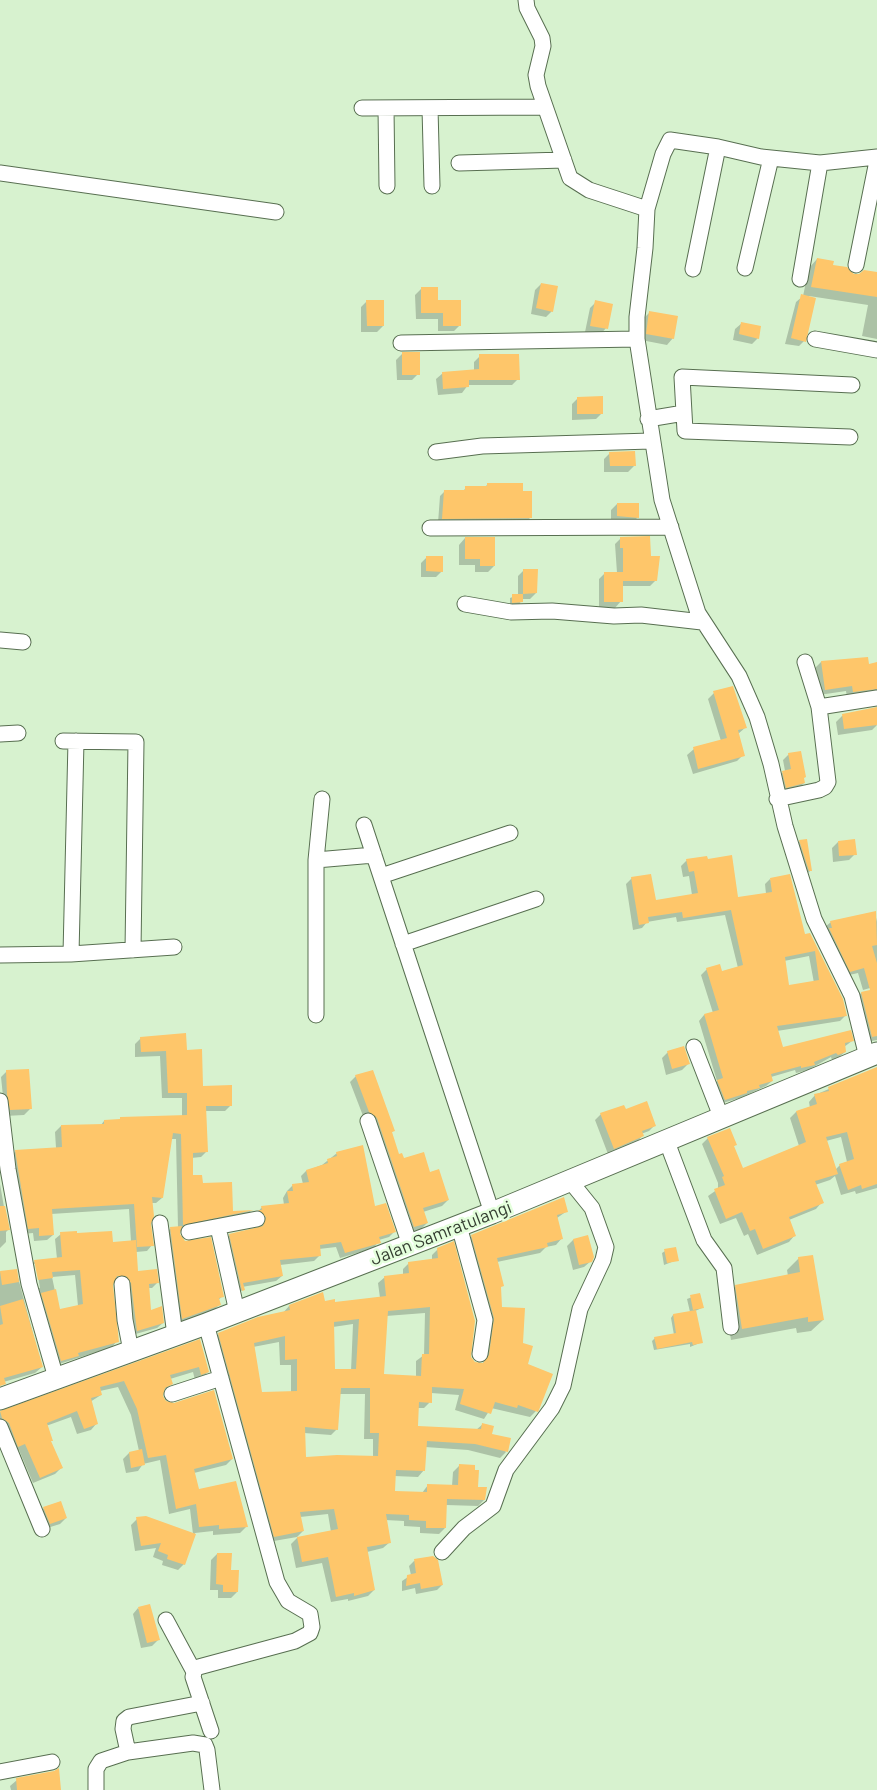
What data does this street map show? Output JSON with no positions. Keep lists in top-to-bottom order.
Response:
{
  "streets": {
    "main road": ["Jalan Samratulangi"]
  }
}
